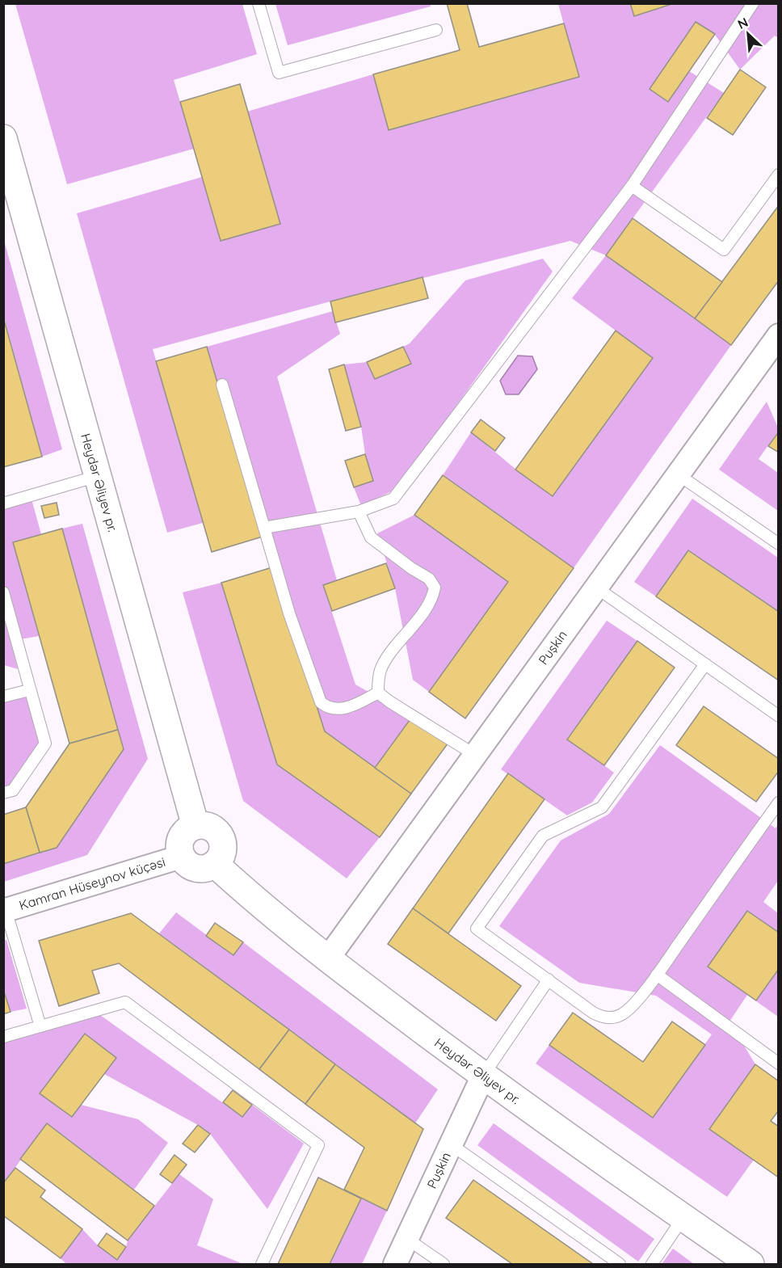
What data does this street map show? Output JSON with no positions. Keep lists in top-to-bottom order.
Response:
{
  "streets": {
    "main road": ["Heydər Əliyev pr."],
    "street": ["Puşkin", "Kamran Hüseynov küçəsi"]
  },
  "crossings": [
    ["Heydər Əliyev pr.", "Puşkin"],
    ["Heydər Əliyev pr.", "Kamran Hüseynov küçəsi"]
  ],
  "north": "top left"
}
